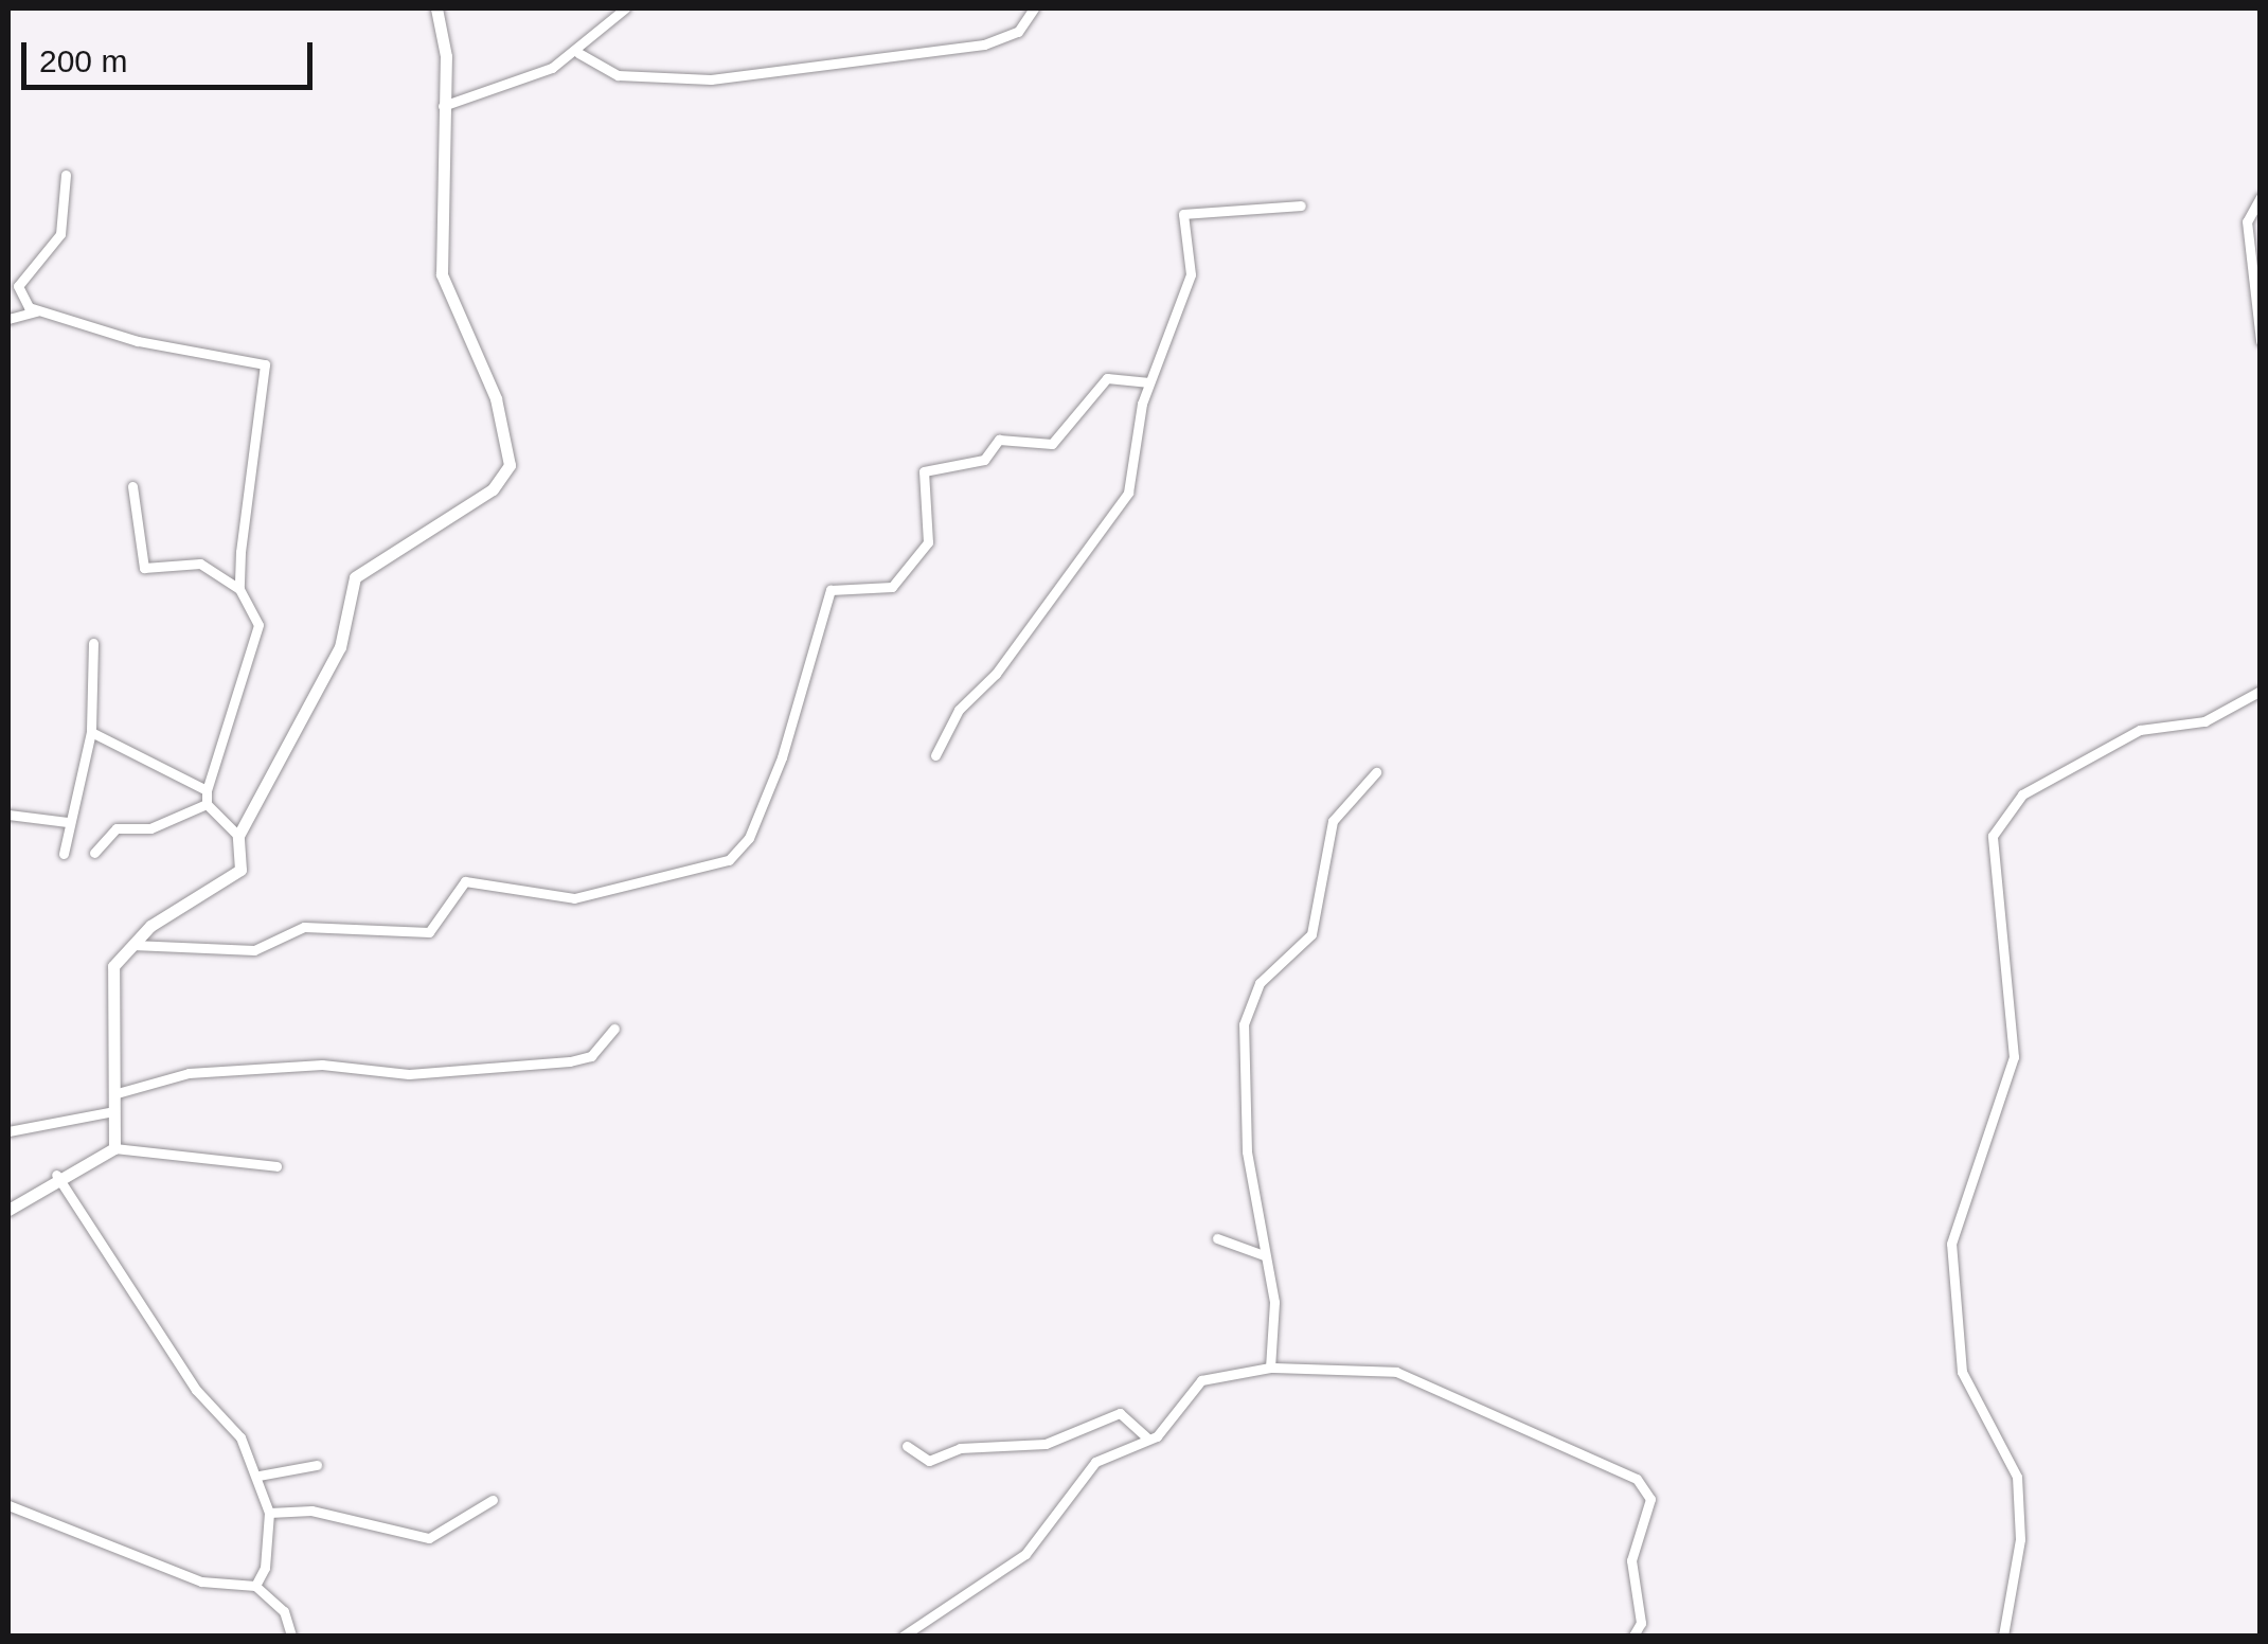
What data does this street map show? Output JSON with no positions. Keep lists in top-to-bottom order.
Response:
{
  "scale_bar": "200 m"
}
